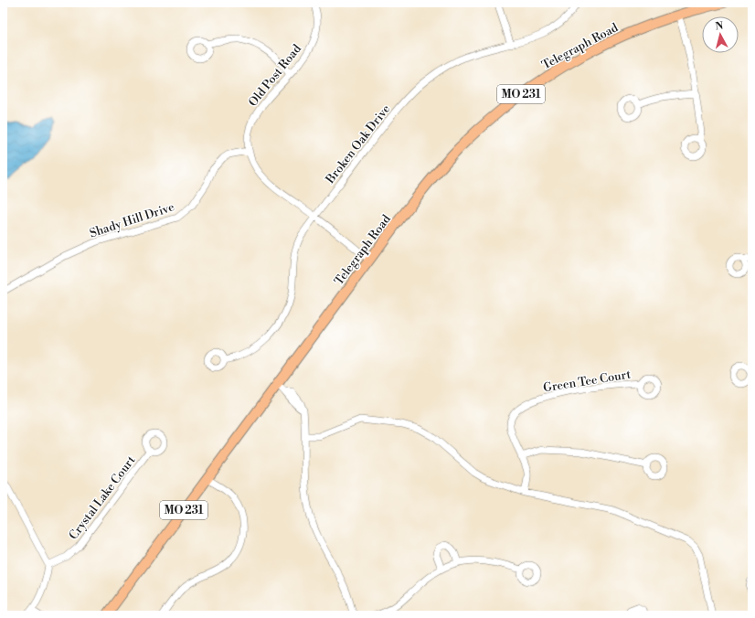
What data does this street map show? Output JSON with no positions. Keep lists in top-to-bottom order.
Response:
{
  "streets": {
    "main road": ["Telegraph Road", "MO 231"],
    "street": [
      "Old Post Road",
      "Broken Oak Drive",
      "Shady Hill Drive",
      "Green Tee Court",
      "Crystal Lake Court"
    ]
  },
  "crossings": [
    ["Telegraph Road", "Old Post Road"],
    ["Old Post Road", "Broken Oak Drive"],
    ["Old Post Road", "Shady Hill Drive"]
  ],
  "north": "top"
}
